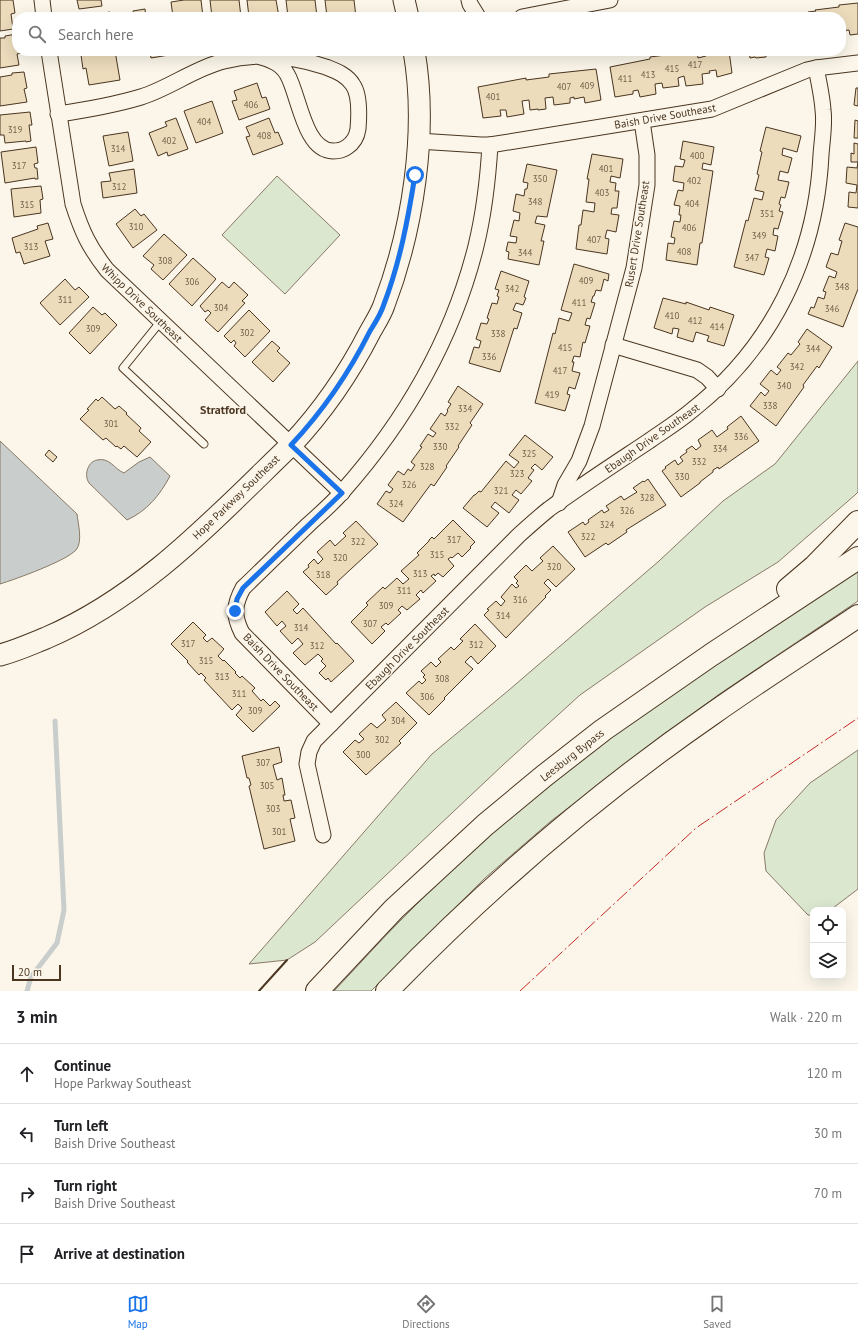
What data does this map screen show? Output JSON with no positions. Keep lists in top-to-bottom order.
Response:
{
  "streets": {
    "highway": ["Leesburg Bypass"],
    "street": [
      "Baish Drive Southeast",
      "Rusert Drive Southeast",
      "Whipp Drive Southeast",
      "Ebaugh Drive Southeast",
      "Hope Parkway Southeast"
    ]
  },
  "crossings": [
    ["Baish Drive Southeast", "Rusert Drive Southeast"],
    ["Baish Drive Southeast", "Ebaugh Drive Southeast"],
    ["Baish Drive Southeast", "Hope Parkway Southeast"],
    ["Rusert Drive Southeast", "Ebaugh Drive Southeast"],
    ["Whipp Drive Southeast", "Hope Parkway Southeast"]
  ],
  "districts": ["Stratford"],
  "house_numbers": [
    "417",
    "415",
    "413",
    "411",
    "409",
    "407",
    "401",
    "406",
    "404",
    "319",
    "408",
    "402",
    "314",
    "400",
    "317",
    "401",
    "350",
    "402",
    "312",
    "403",
    "348",
    "404",
    "315",
    "351",
    "310",
    "406",
    "349",
    "407",
    "313",
    "408",
    "344",
    "347",
    "308",
    "409",
    "306",
    "348",
    "342",
    "311",
    "411",
    "304",
    "346",
    "410",
    "412",
    "414",
    "309",
    "302",
    "338",
    "415",
    "344",
    "336",
    "342",
    "417",
    "340",
    "419",
    "338",
    "334",
    "301",
    "332",
    "336",
    "330",
    "334",
    "325",
    "332",
    "328",
    "323",
    "330",
    "326",
    "321",
    "328",
    "324",
    "326",
    "324",
    "322",
    "317",
    "322",
    "315",
    "320",
    "320",
    "313",
    "318",
    "311",
    "316",
    "309",
    "314",
    "307",
    "314",
    "317",
    "312",
    "312",
    "315",
    "313",
    "308",
    "311",
    "306",
    "309",
    "304",
    "302",
    "300",
    "307",
    "305",
    "303",
    "301"
  ],
  "scale_bar": "20 m",
  "page": {
    "search": "Search here",
    "scale": "20 m",
    "heading": ["3 min", "Walk · 220 m"],
    "list": [
      ["Continue", "Hope Parkway Southeast", "120 m"],
      ["Turn left", "Baish Drive Southeast", "30 m"],
      ["Turn right", "Baish Drive Southeast", "70 m"],
      "Arrive at destination"
    ],
    "nav": ["Map", "Directions", "Saved"]
  }
}
